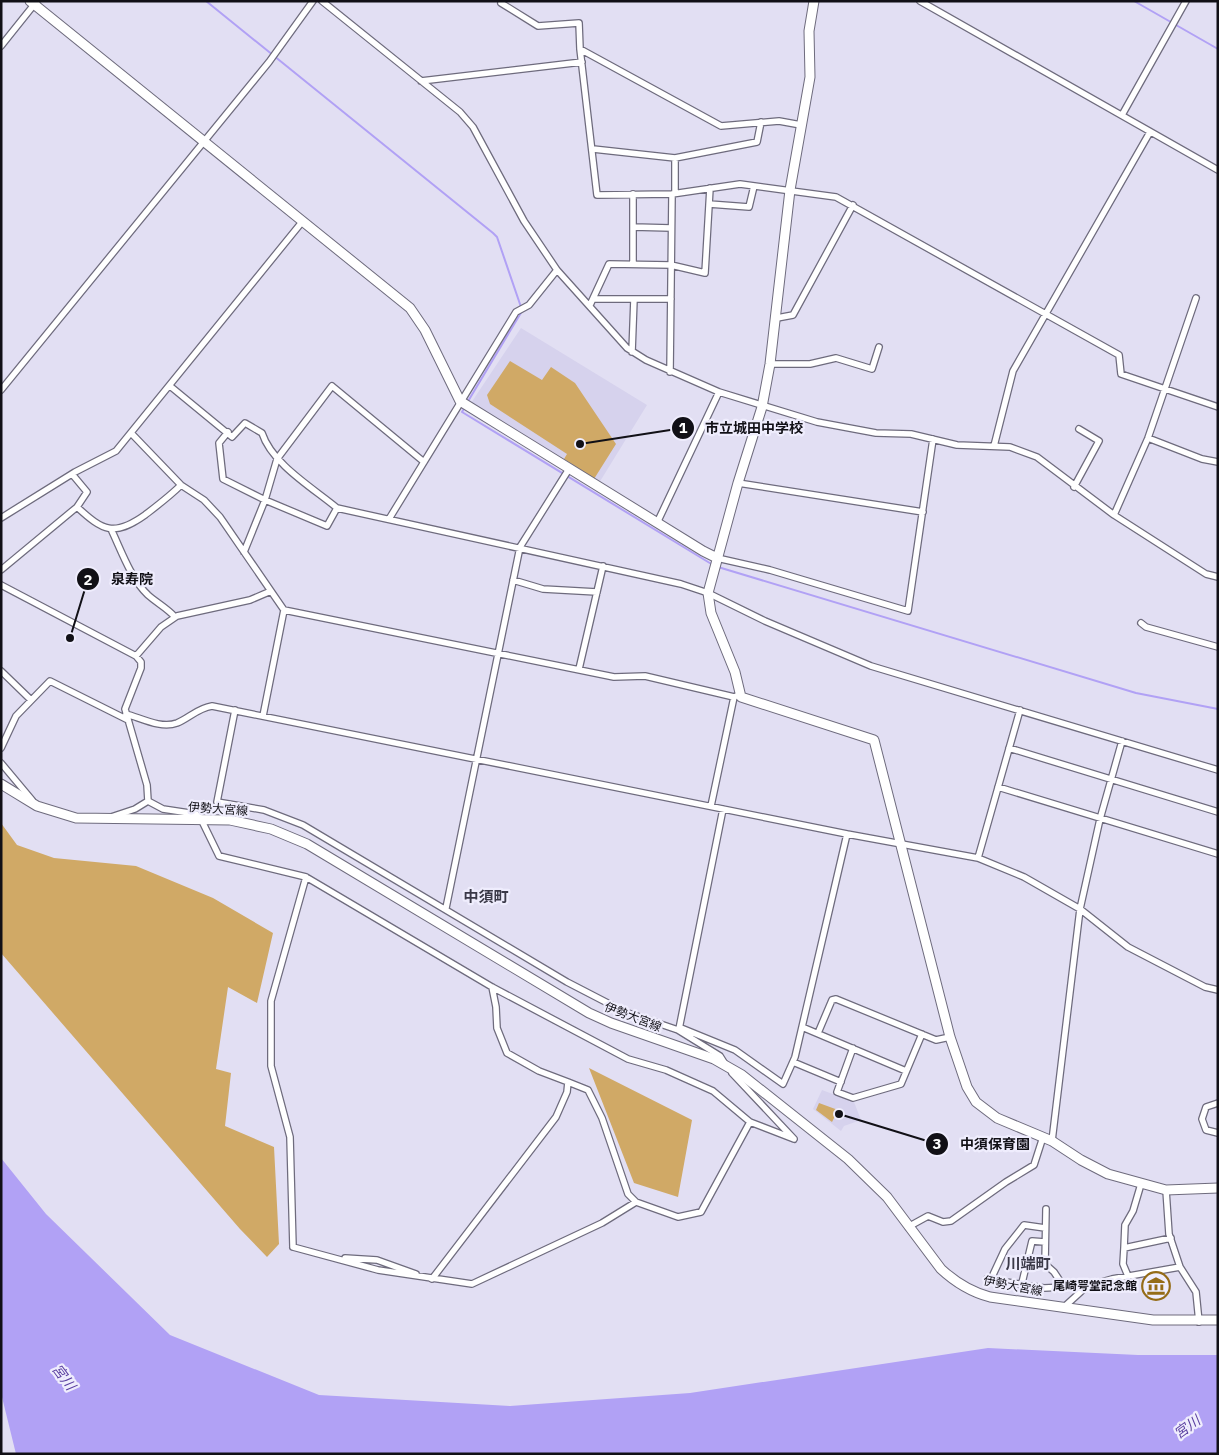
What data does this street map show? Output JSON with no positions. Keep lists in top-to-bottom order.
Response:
{
  "streets": {
    "street": ["伊勢大宮線"]
  },
  "districts": ["中須町", "川端町"],
  "water": ["宮川"],
  "places": {
    "other": ["市立城田中学校", "泉寿院", "中須保育園"],
    "museum": ["尾崎咢堂記念館"]
  }
}
